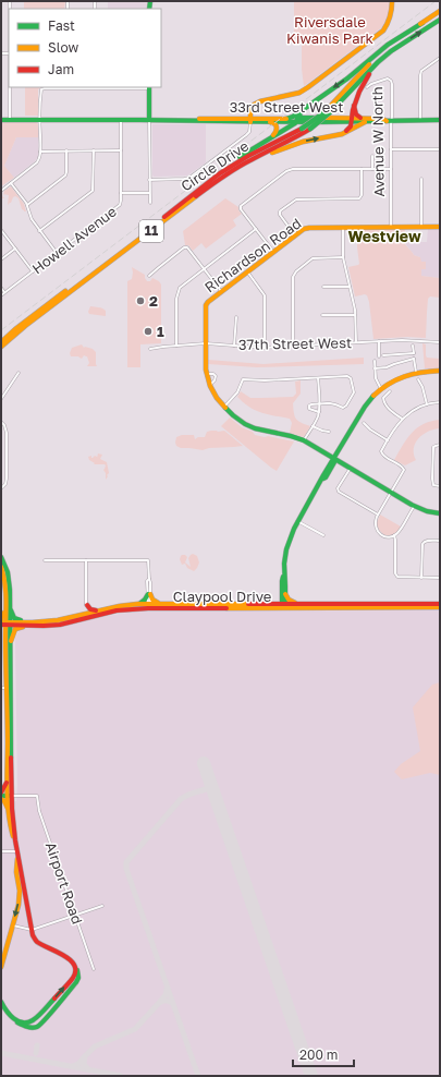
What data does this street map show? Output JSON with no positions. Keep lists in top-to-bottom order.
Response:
{
  "streets": {
    "main road": [
      "33rd Street West",
      "Circle Drive",
      "11",
      "Richardson Road",
      "Claypool Drive"
    ],
    "street": [
      "Avenue W North",
      "Howell Avenue",
      "37th Street West",
      "Airport Road"
    ]
  },
  "crossings": [
    ["33rd Street West", "Avenue W North"],
    ["33rd Street West", "Howell Avenue"],
    ["Avenue W North", "Richardson Road"],
    ["Richardson Road", "37th Street West"]
  ],
  "districts": ["Westview"],
  "parks": ["Riversdale Kiwanis Park"],
  "places": ["2", "1"],
  "legend": ["Fast", "Slow", "Jam"],
  "scale_bar": "200 m"
}
